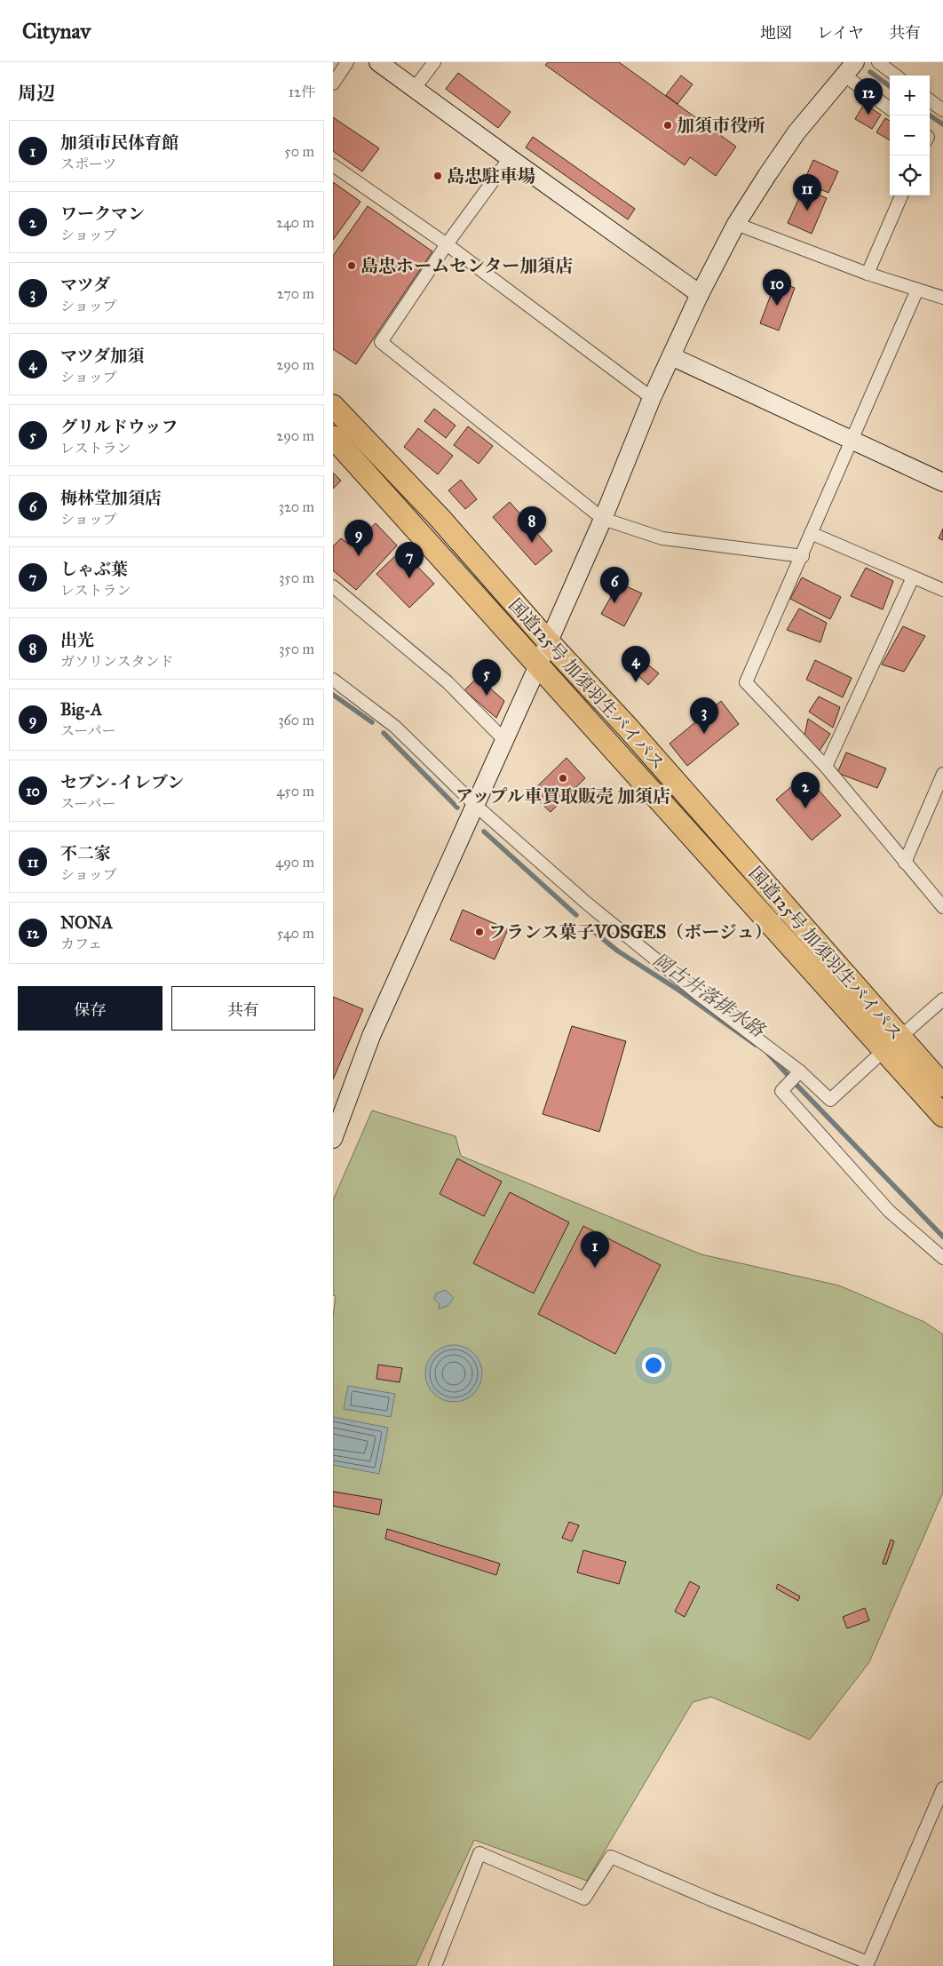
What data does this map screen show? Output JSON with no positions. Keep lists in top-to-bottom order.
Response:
{
  "streets": {
    "highway": ["国道125号 加須羽生バイパス"]
  },
  "water": ["岡古井落排水路"],
  "places": [
    "加須市役所",
    "島忠駐車場",
    "島忠ホームセンター加須店",
    "アップル車買取販売 加須店",
    "フランス菓子VOSGES（ボージュ）"
  ],
  "page": {
    "header": "Citynav",
    "nav": ["地図", "レイヤ", "共有"],
    "heading": ["周辺", "12件"],
    "map_buttons": ["+", "−"],
    "pins": [
      "12",
      "11",
      "10",
      "8",
      "9",
      "7",
      "6",
      "4",
      "5",
      "3",
      "2",
      "1"
    ],
    "list": [
      {
        "mark": "1",
        "name": "加須市民体育館",
        "note": "スポーツ",
        "value": "50 m"
      },
      {
        "mark": "2",
        "name": "ワークマン",
        "note": "ショップ",
        "value": "240 m"
      },
      {
        "mark": "3",
        "name": "マツダ",
        "note": "ショップ",
        "value": "270 m"
      },
      {
        "mark": "4",
        "name": "マツダ加須",
        "note": "ショップ",
        "value": "290 m"
      },
      {
        "mark": "5",
        "name": "グリルドウッフ",
        "note": "レストラン",
        "value": "290 m"
      },
      {
        "mark": "6",
        "name": "梅林堂加須店",
        "note": "ショップ",
        "value": "320 m"
      },
      {
        "mark": "7",
        "name": "しゃぶ葉",
        "note": "レストラン",
        "value": "350 m"
      },
      {
        "mark": "8",
        "name": "出光",
        "note": "ガソリンスタンド",
        "value": "350 m"
      },
      {
        "mark": "9",
        "name": "Big-A",
        "note": "スーパー",
        "value": "360 m"
      },
      {
        "mark": "10",
        "name": "セブン-イレブン",
        "note": "スーパー",
        "value": "450 m"
      },
      {
        "mark": "11",
        "name": "不二家",
        "note": "ショップ",
        "value": "490 m"
      },
      {
        "mark": "12",
        "name": "NONA",
        "note": "カフェ",
        "value": "540 m"
      }
    ],
    "buttons": ["保存", "共有"]
  }
}
